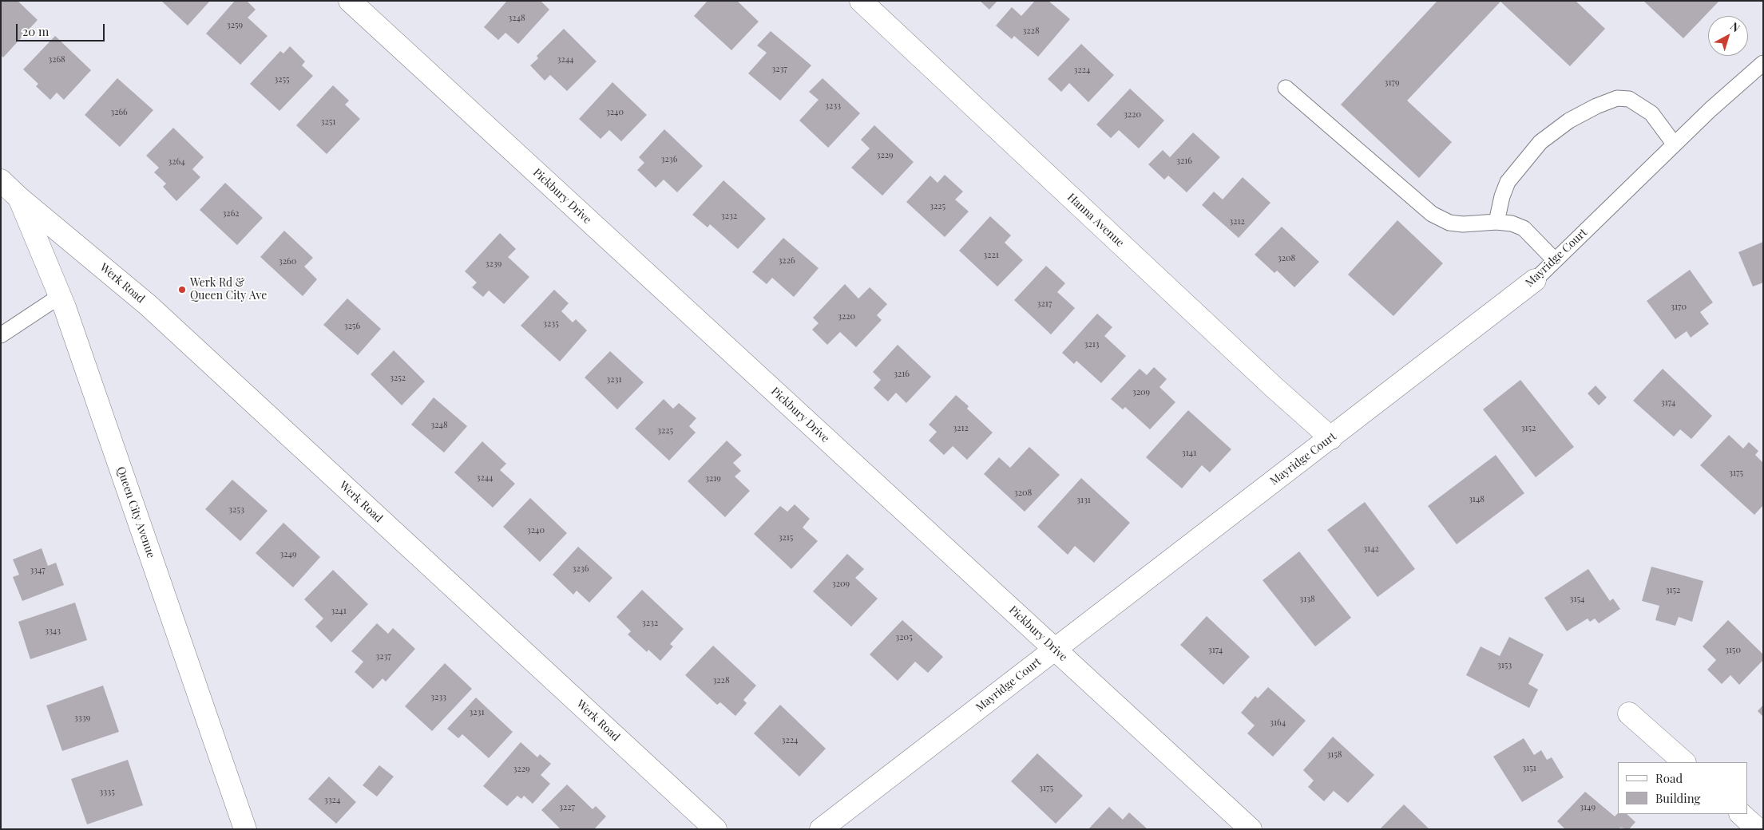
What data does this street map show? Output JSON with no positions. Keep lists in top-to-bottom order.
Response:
{
  "streets": {
    "street": [
      "Pickbury Drive",
      "Hanna Avenue",
      "Mayridge Court",
      "Werk Road",
      "Queen City Avenue"
    ]
  },
  "crossings": [
    ["Pickbury Drive", "Mayridge Court"],
    ["Hanna Avenue", "Mayridge Court"],
    ["Werk Road", "Queen City Avenue"]
  ],
  "places": ["Werk Rd & Queen City Ave"],
  "house_numbers": [
    "3248",
    "3259",
    "3228",
    "3268",
    "3244",
    "3237",
    "3224",
    "3255",
    "3179",
    "3233",
    "3266",
    "3240",
    "3220",
    "3251",
    "3229",
    "3236",
    "3216",
    "3264",
    "3225",
    "3262",
    "3232",
    "3212",
    "3221",
    "3208",
    "3226",
    "3260",
    "3239",
    "3217",
    "3170",
    "3220",
    "3235",
    "3256",
    "3213",
    "3216",
    "3252",
    "3231",
    "3209",
    "3174",
    "3248",
    "3212",
    "3152",
    "3225",
    "3141",
    "3175",
    "3244",
    "3219",
    "3208",
    "3148",
    "3131",
    "3253",
    "3240",
    "3215",
    "3142",
    "3249",
    "3236",
    "3347",
    "3209",
    "3152",
    "3138",
    "3154",
    "3241",
    "3232",
    "3343",
    "3205",
    "3174",
    "3150",
    "3237",
    "3153",
    "3228",
    "3233",
    "3231",
    "3339",
    "3164",
    "3224",
    "3158",
    "3151",
    "3229",
    "3175",
    "3335",
    "3324",
    "3227",
    "3149"
  ],
  "legend": ["Road", "Building"],
  "scale_bar": "20 m",
  "north": "top right"
}
